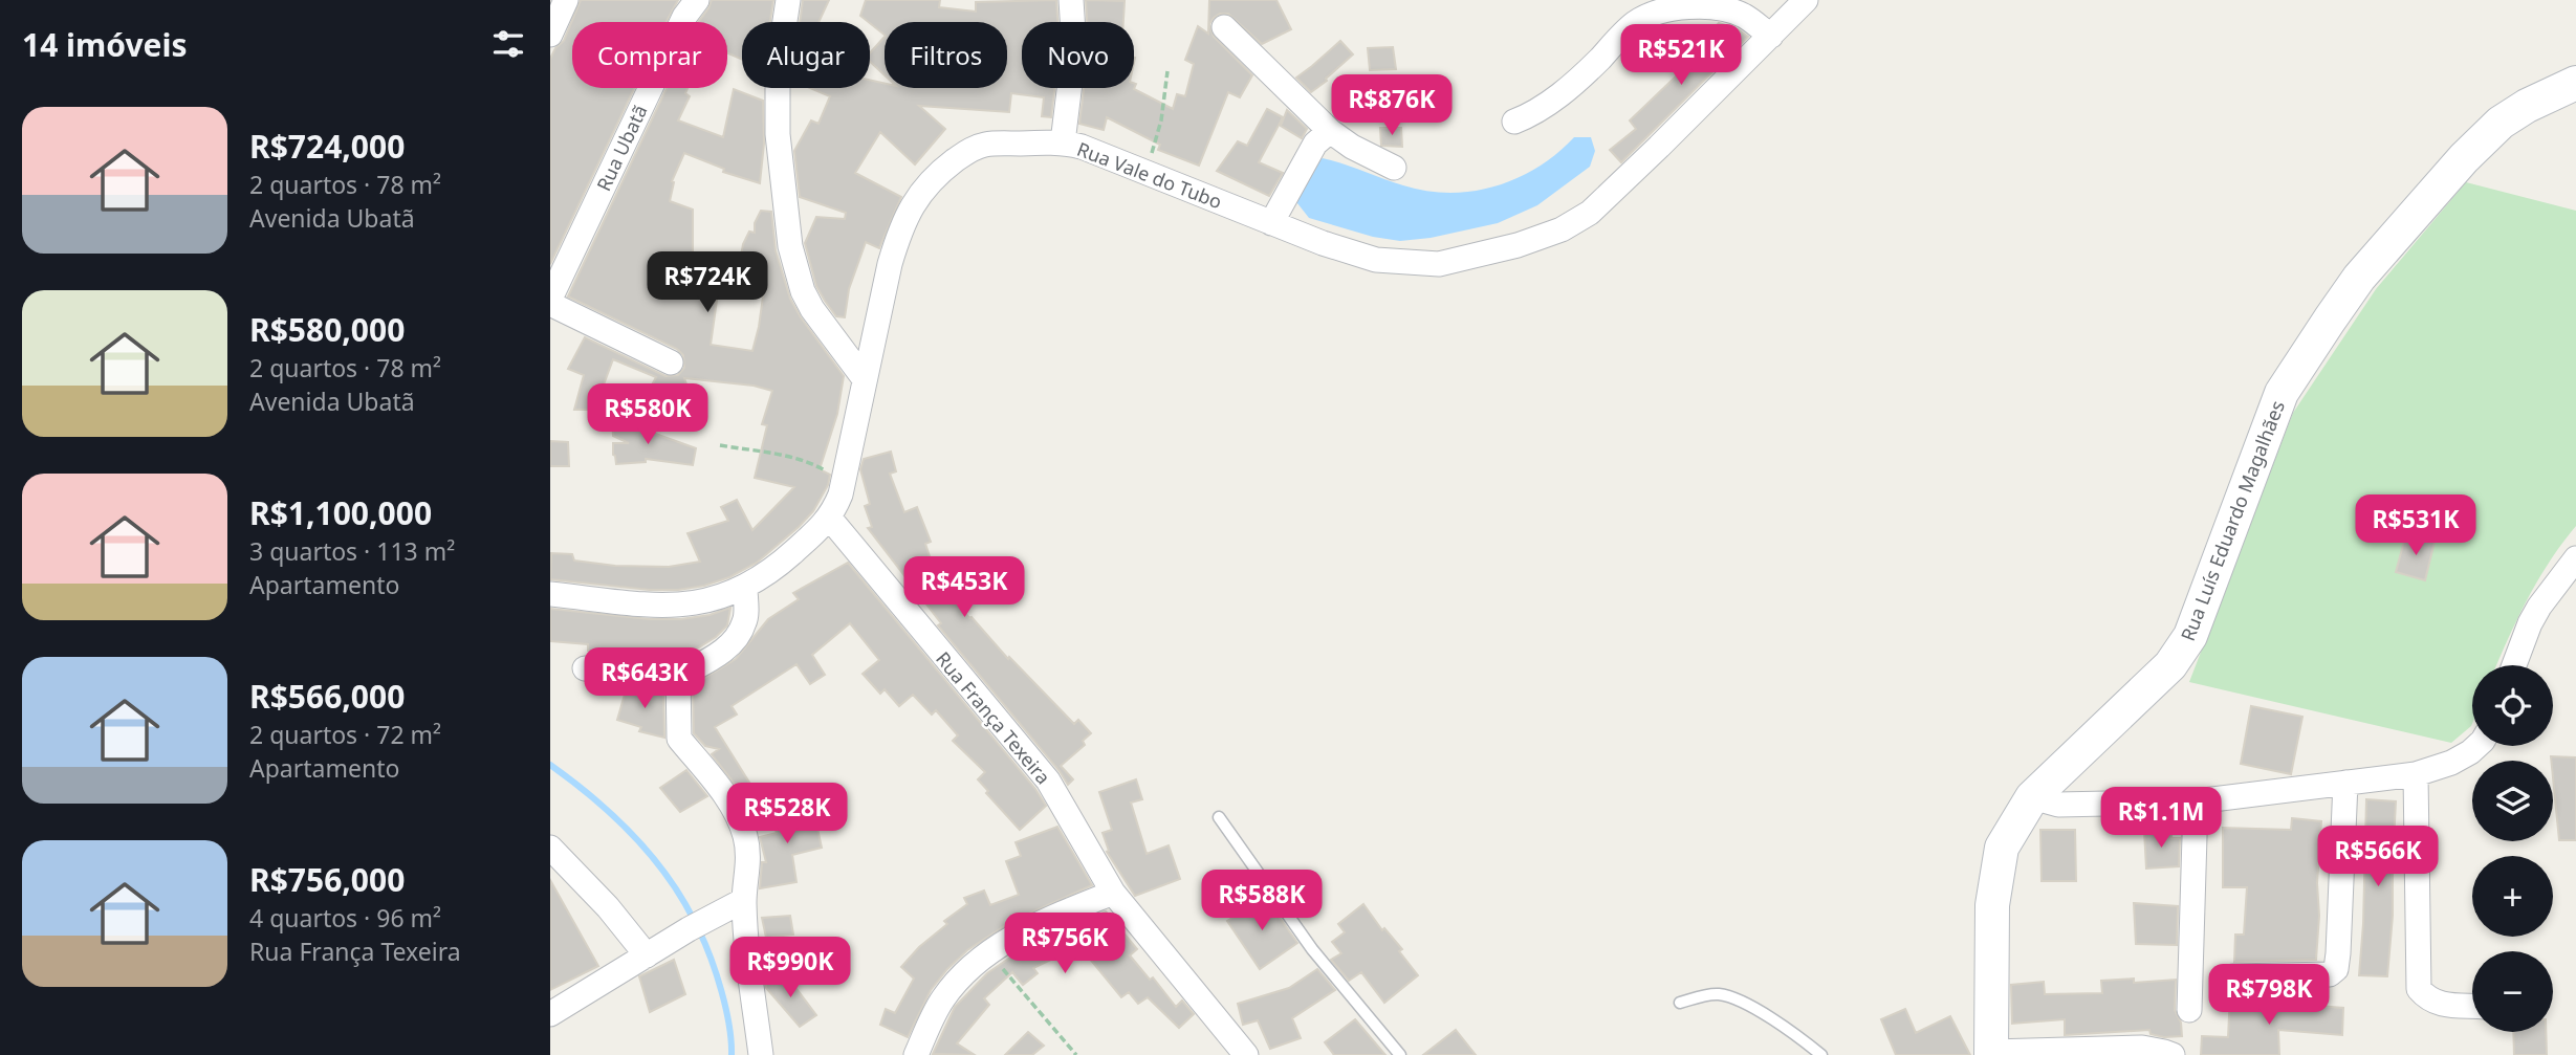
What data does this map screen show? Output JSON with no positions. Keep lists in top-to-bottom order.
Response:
{
  "streets": {
    "main road": ["Rua Luís Eduardo Magalhães"],
    "street": ["Rua Ubatã", "Rua Vale do Tubo", "Rua França Texeira"]
  },
  "crossings": [
    ["Rua Vale do Tubo", "Rua França Texeira"]
  ],
  "page": {
    "heading": "14 imóveis",
    "chip": [
      "Comprar",
      "Alugar",
      "Filtros",
      "Novo"
    ],
    "price": [
      "R$521K",
      "R$876K",
      "R$724K",
      "R$580K",
      "R$531K",
      "R$453K",
      "R$643K",
      "R$528K",
      "R$1.1M",
      "R$566K",
      "R$588K",
      "R$756K",
      "R$990K",
      "R$798K"
    ],
    "list": [
      {
        "name": "R$724,000",
        "note": "2 quartos · 78 m² · Avenida Ubatã"
      },
      {
        "name": "R$580,000",
        "note": "2 quartos · 78 m² · Avenida Ubatã"
      },
      {
        "name": "R$1,100,000",
        "note": "3 quartos · 113 m² · Apartamento"
      },
      {
        "name": "R$566,000",
        "note": "2 quartos · 72 m² · Apartamento"
      },
      {
        "name": "R$756,000",
        "note": "4 quartos · 96 m² · Rua França Texeira"
      }
    ],
    "map_buttons": ["+", "−"]
  }
}
